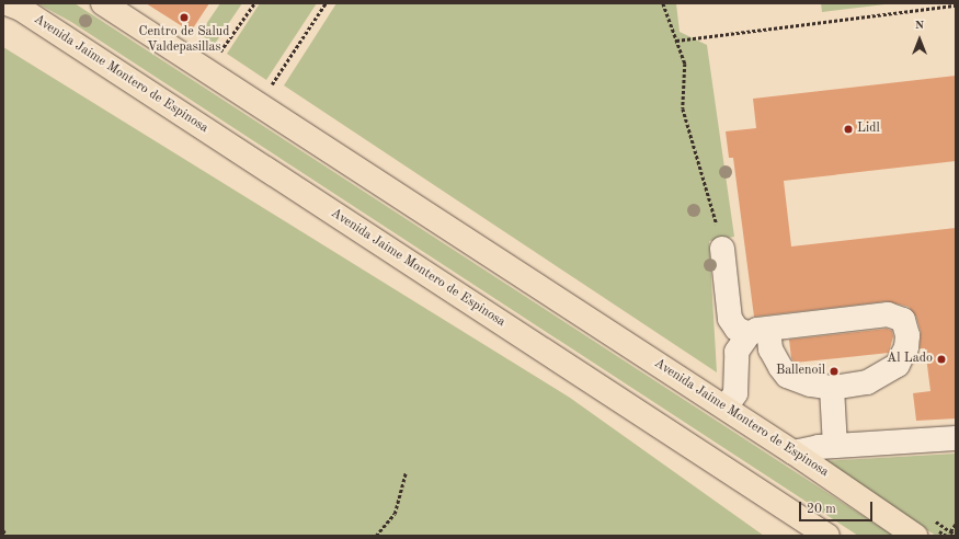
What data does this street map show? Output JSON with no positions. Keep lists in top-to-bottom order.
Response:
{
  "streets": {
    "main road": ["Avenida Jaime Montero de Espinosa"]
  },
  "places": [
    "Centro de Salud Valdepasillas",
    "Lidl",
    "Al Lado",
    "Ballenoil"
  ],
  "scale_bar": "20 m",
  "north": "top"
}
